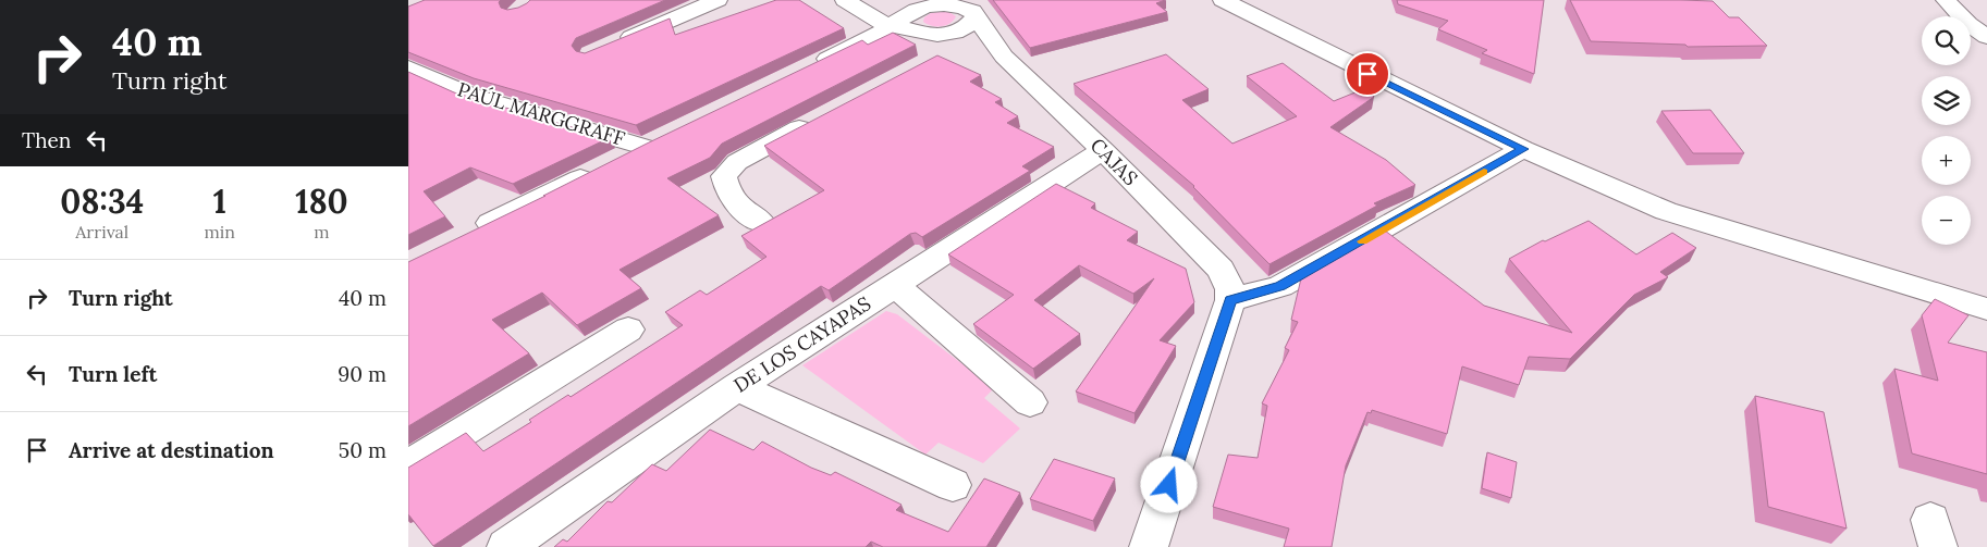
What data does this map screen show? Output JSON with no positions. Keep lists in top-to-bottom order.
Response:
{
  "streets": {
    "street": ["PAÚL MARGGRAFF", "CAJAS", "DE LOS CAYAPAS"]
  },
  "crossings": [
    ["CAJAS", "DE LOS CAYAPAS"]
  ],
  "page": {
    "turn": ["40 m", "Turn right"],
    "map_buttons": ["+", "−"],
    "then": "Then",
    "eta": [
      "08:34",
      "Arrival",
      "1",
      "min",
      "180",
      "m"
    ],
    "list": [
      {
        "name": "Turn right",
        "value": "40 m"
      },
      {
        "name": "Turn left",
        "value": "90 m"
      },
      {
        "name": "Arrive at destination",
        "value": "50 m"
      }
    ]
  }
}
